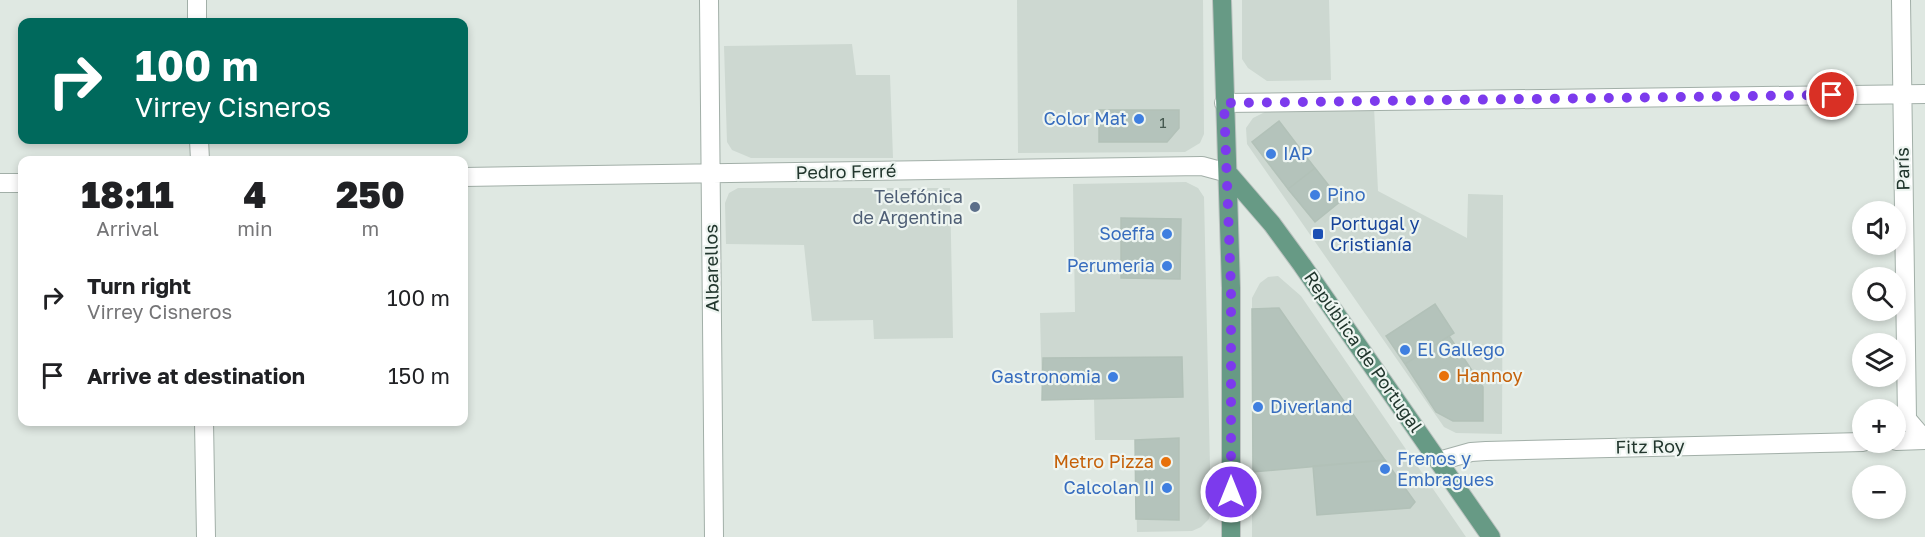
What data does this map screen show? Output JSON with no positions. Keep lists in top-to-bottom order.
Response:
{
  "streets": {
    "main road": ["República de Portugal"],
    "street": [
      "París",
      "Pedro Ferré",
      "Albarellos",
      "Fitz Roy"
    ]
  },
  "crossings": [
    ["Pedro Ferré", "Albarellos"],
    ["Pedro Ferré", "República de Portugal"],
    ["República de Portugal", "Fitz Roy"]
  ],
  "places": {
    "other": [
      "Color Mat",
      "IAP",
      "Pino",
      "Telefónica de Argentina",
      "Soeffa",
      "Perumeria",
      "El Gallego",
      "Hannoy",
      "Gastronomia",
      "Diverland",
      "Metro Pizza",
      "Frenos y Embragues",
      "Calcolan II"
    ],
    "transit": ["Portugal y Cristianía"]
  },
  "house_numbers": ["1"],
  "page": {
    "turn": ["100 m", "Virrey Cisneros"],
    "eta": [
      "18:11",
      "Arrival",
      "4",
      "min",
      "250",
      "m"
    ],
    "map_buttons": ["+", "−"],
    "list": [
      {
        "name": "Turn right",
        "note": "Virrey Cisneros",
        "value": "100 m"
      },
      {
        "name": "Arrive at destination",
        "value": "150 m"
      }
    ]
  }
}
